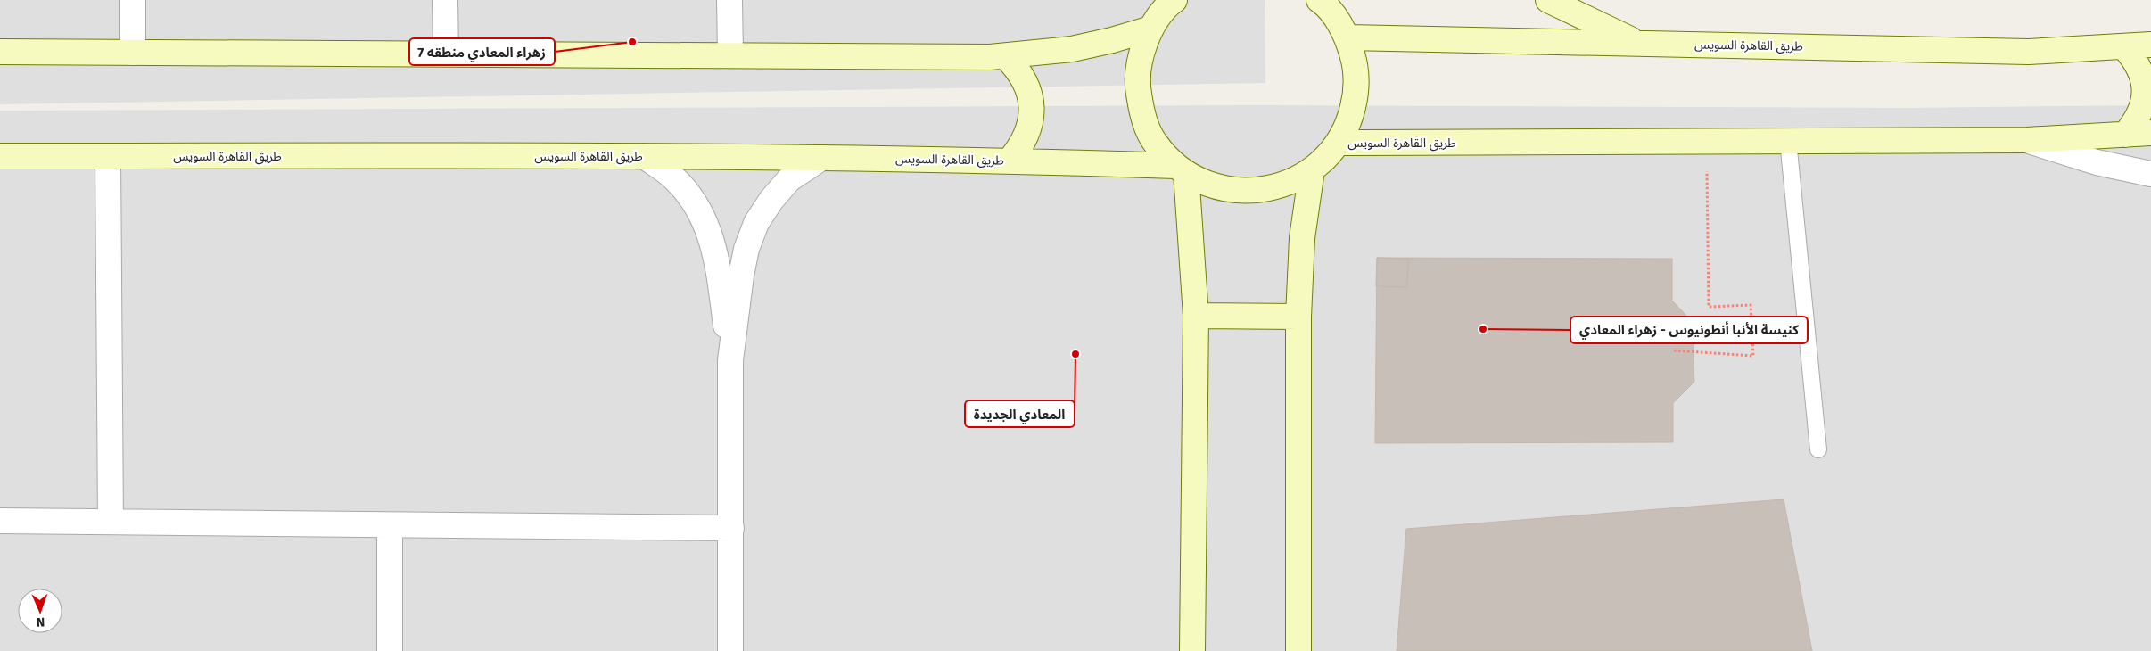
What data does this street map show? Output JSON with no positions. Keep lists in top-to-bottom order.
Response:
{
  "streets": {
    "main road": ["طريق القاهرة السويس"]
  },
  "places": ["زهراء المعادي منطقه 7", "كنيسة الأنبا أنطونيوس - زهراء المعادي", "المعادي الجديدة"],
  "north": "bottom"
}
